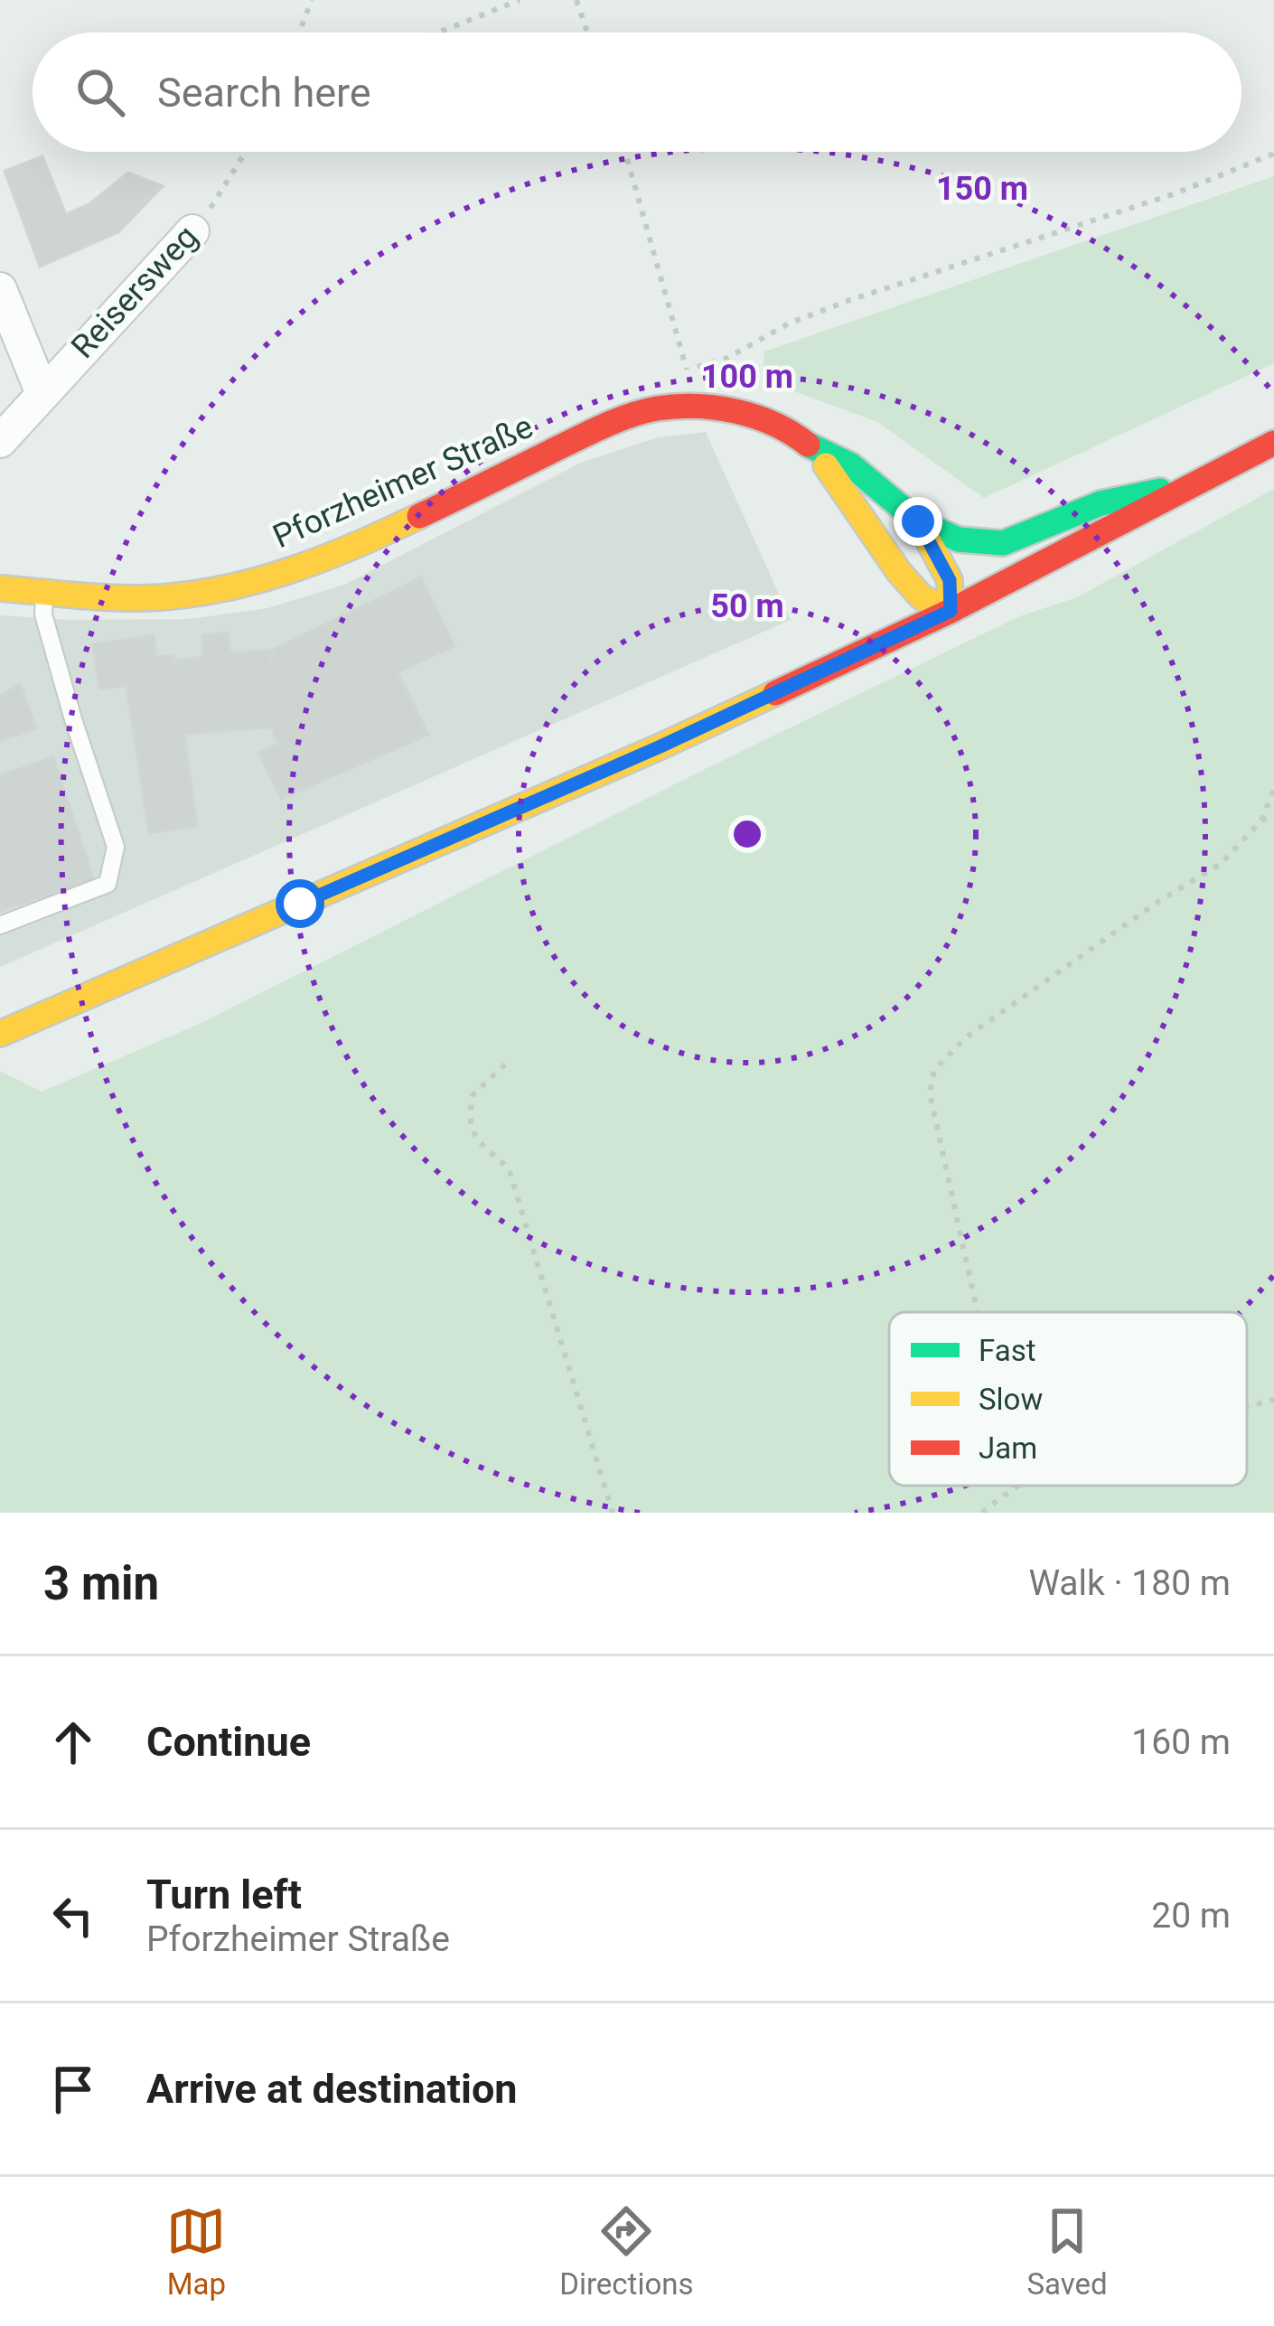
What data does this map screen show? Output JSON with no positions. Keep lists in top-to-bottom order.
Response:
{
  "streets": {
    "street": ["Reisersweg", "Pforzheimer Straße"]
  },
  "legend": ["Fast", "Slow", "Jam"],
  "page": {
    "search": "Search here",
    "heading": ["3 min", "Walk · 180 m"],
    "list": [
      ["Continue", "160 m"],
      ["Turn left", "Pforzheimer Straße", "20 m"],
      "Arrive at destination"
    ],
    "nav": ["Map", "Directions", "Saved"]
  },
  "rings": ["150 m", "100 m", "50 m"]
}
